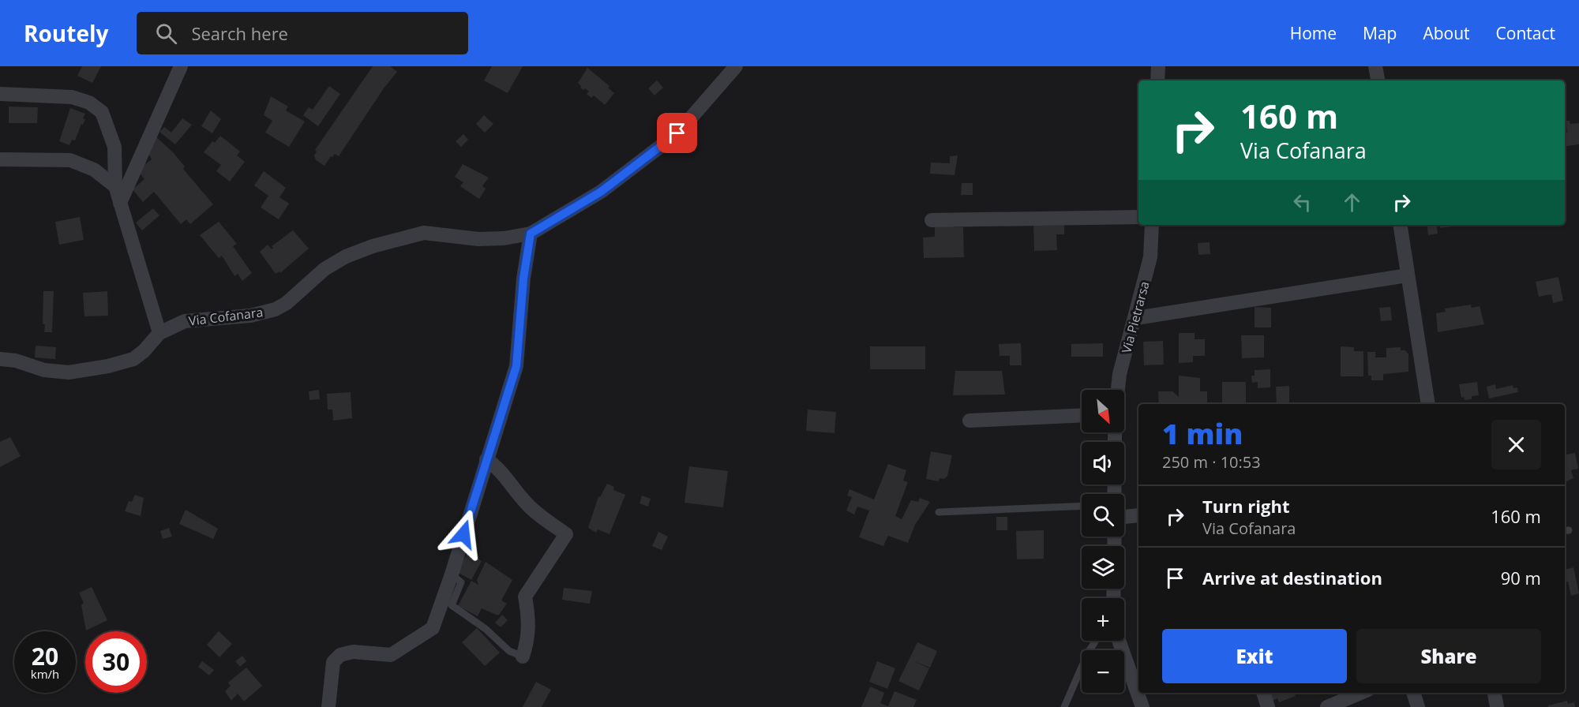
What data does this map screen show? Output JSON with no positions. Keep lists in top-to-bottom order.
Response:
{
  "streets": {
    "street": ["Via Cofanara", "Via Pietrarsa"]
  },
  "north": "bottom right",
  "page": {
    "header": "Routely",
    "search": "Search here",
    "nav": [
      "Home",
      "Map",
      "About",
      "Contact"
    ],
    "turn": ["160 m", "Via Cofanara"],
    "map_buttons": ["+", "−"],
    "heading": ["1 min", "250 m · 10:53"],
    "list": [
      {
        "name": "Turn right",
        "note": "Via Cofanara",
        "value": "160 m"
      },
      {
        "name": "Arrive at destination",
        "value": "90 m"
      }
    ],
    "buttons": ["Exit", "Share"],
    "speed": "20 km/h",
    "limit": "30"
  }
}
